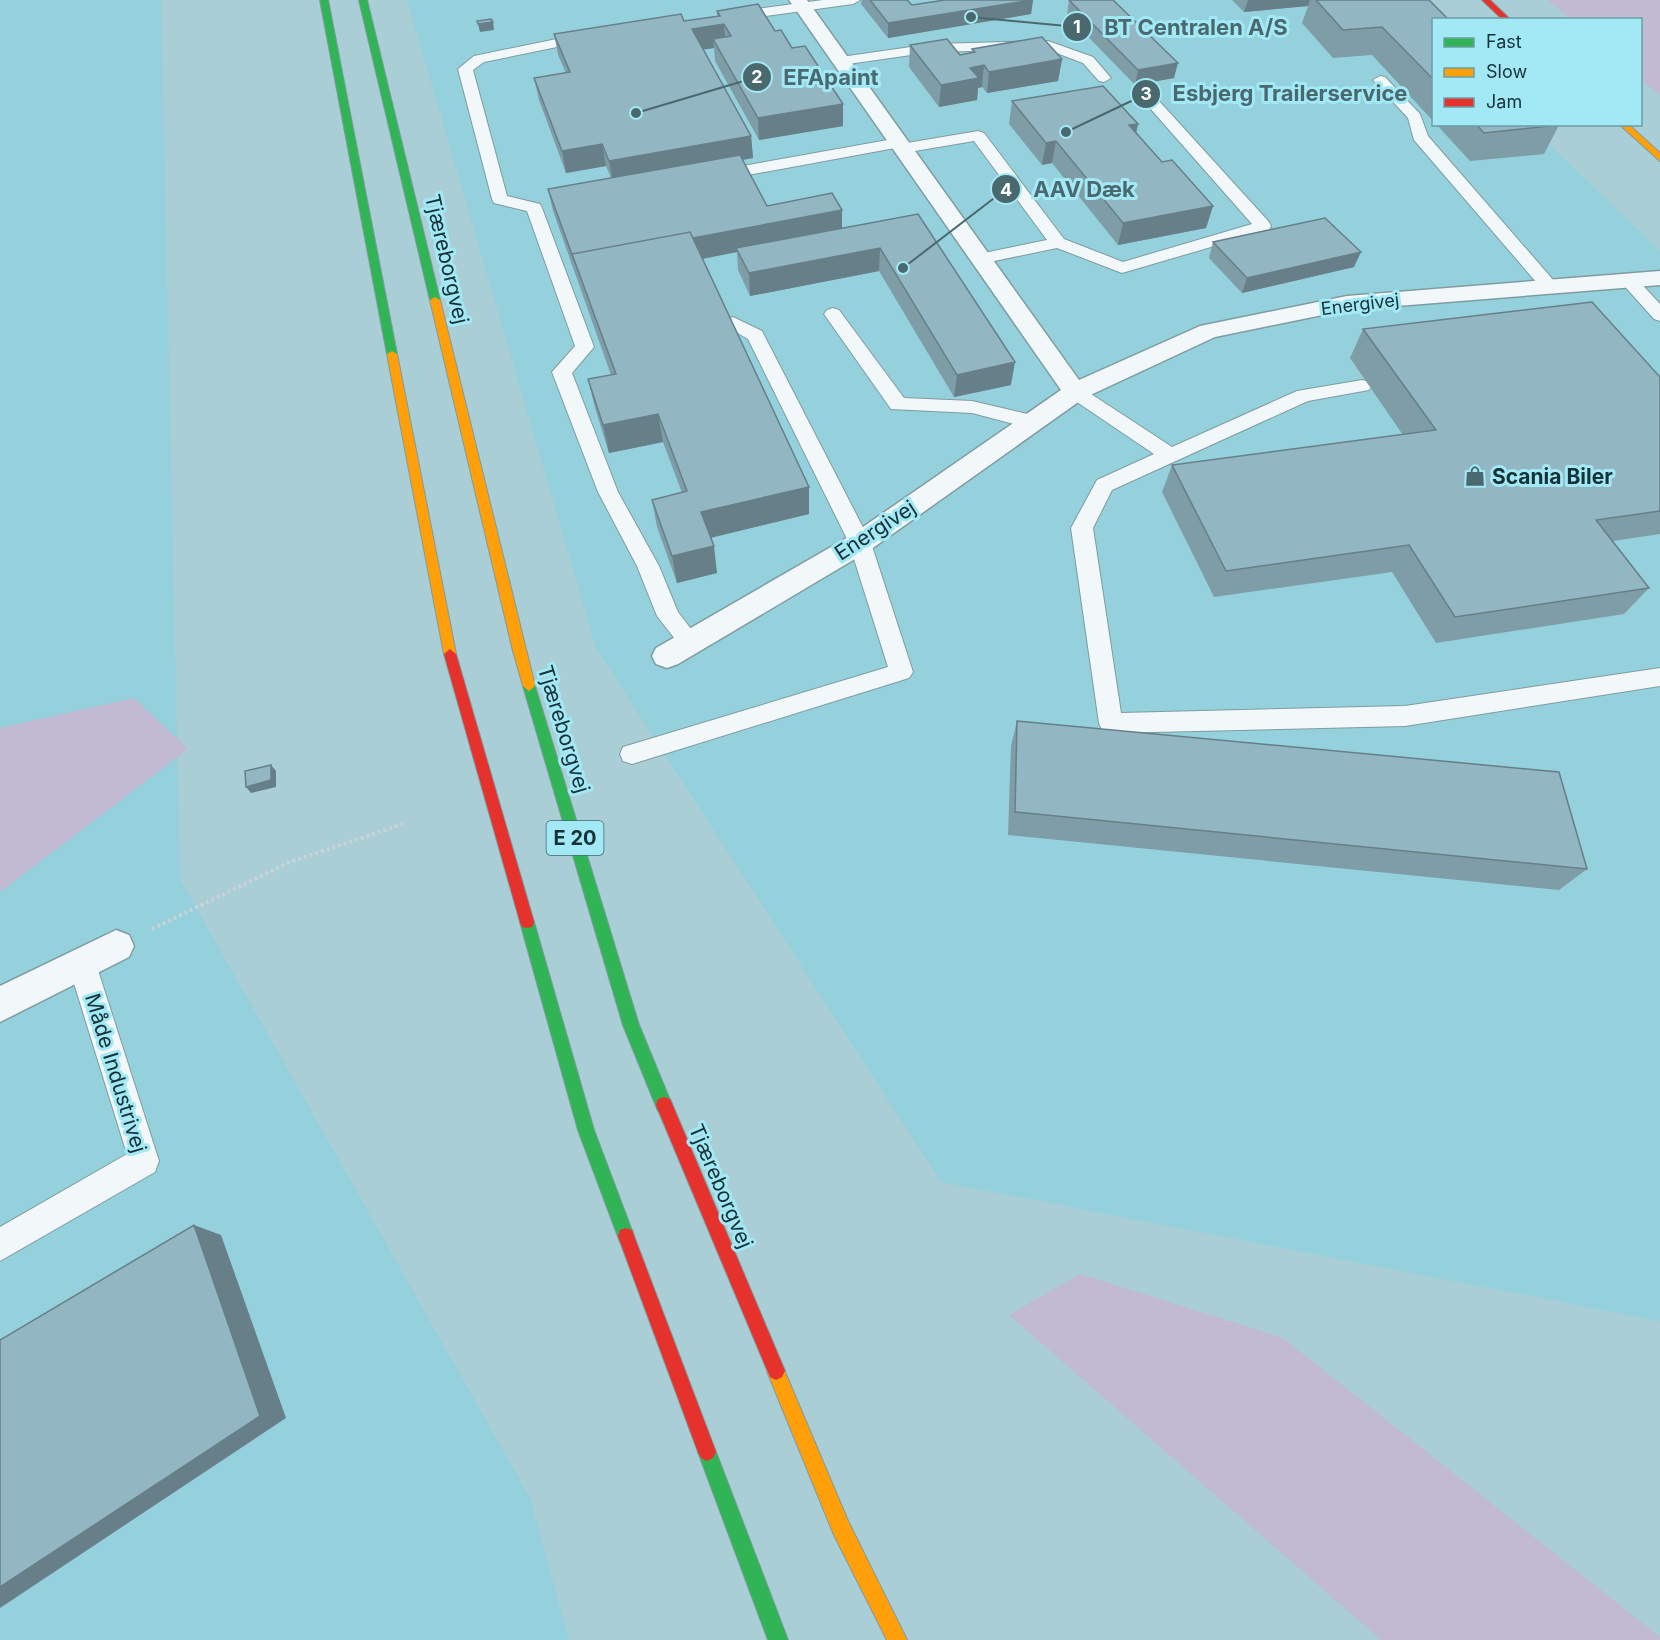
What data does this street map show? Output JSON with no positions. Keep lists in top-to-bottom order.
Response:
{
  "streets": {
    "main road": ["Tjæreborgvej", "E 20"],
    "street": ["Energivej"],
    "lane": ["Måde Industrivej"]
  },
  "places": {
    "other": [
      "BT Centralen A/S",
      "EFApaint",
      "Esbjerg Trailerservice",
      "AAV Dæk"
    ],
    "shop": ["Scania Biler"]
  },
  "legend": ["Fast", "Slow", "Jam"]
}
